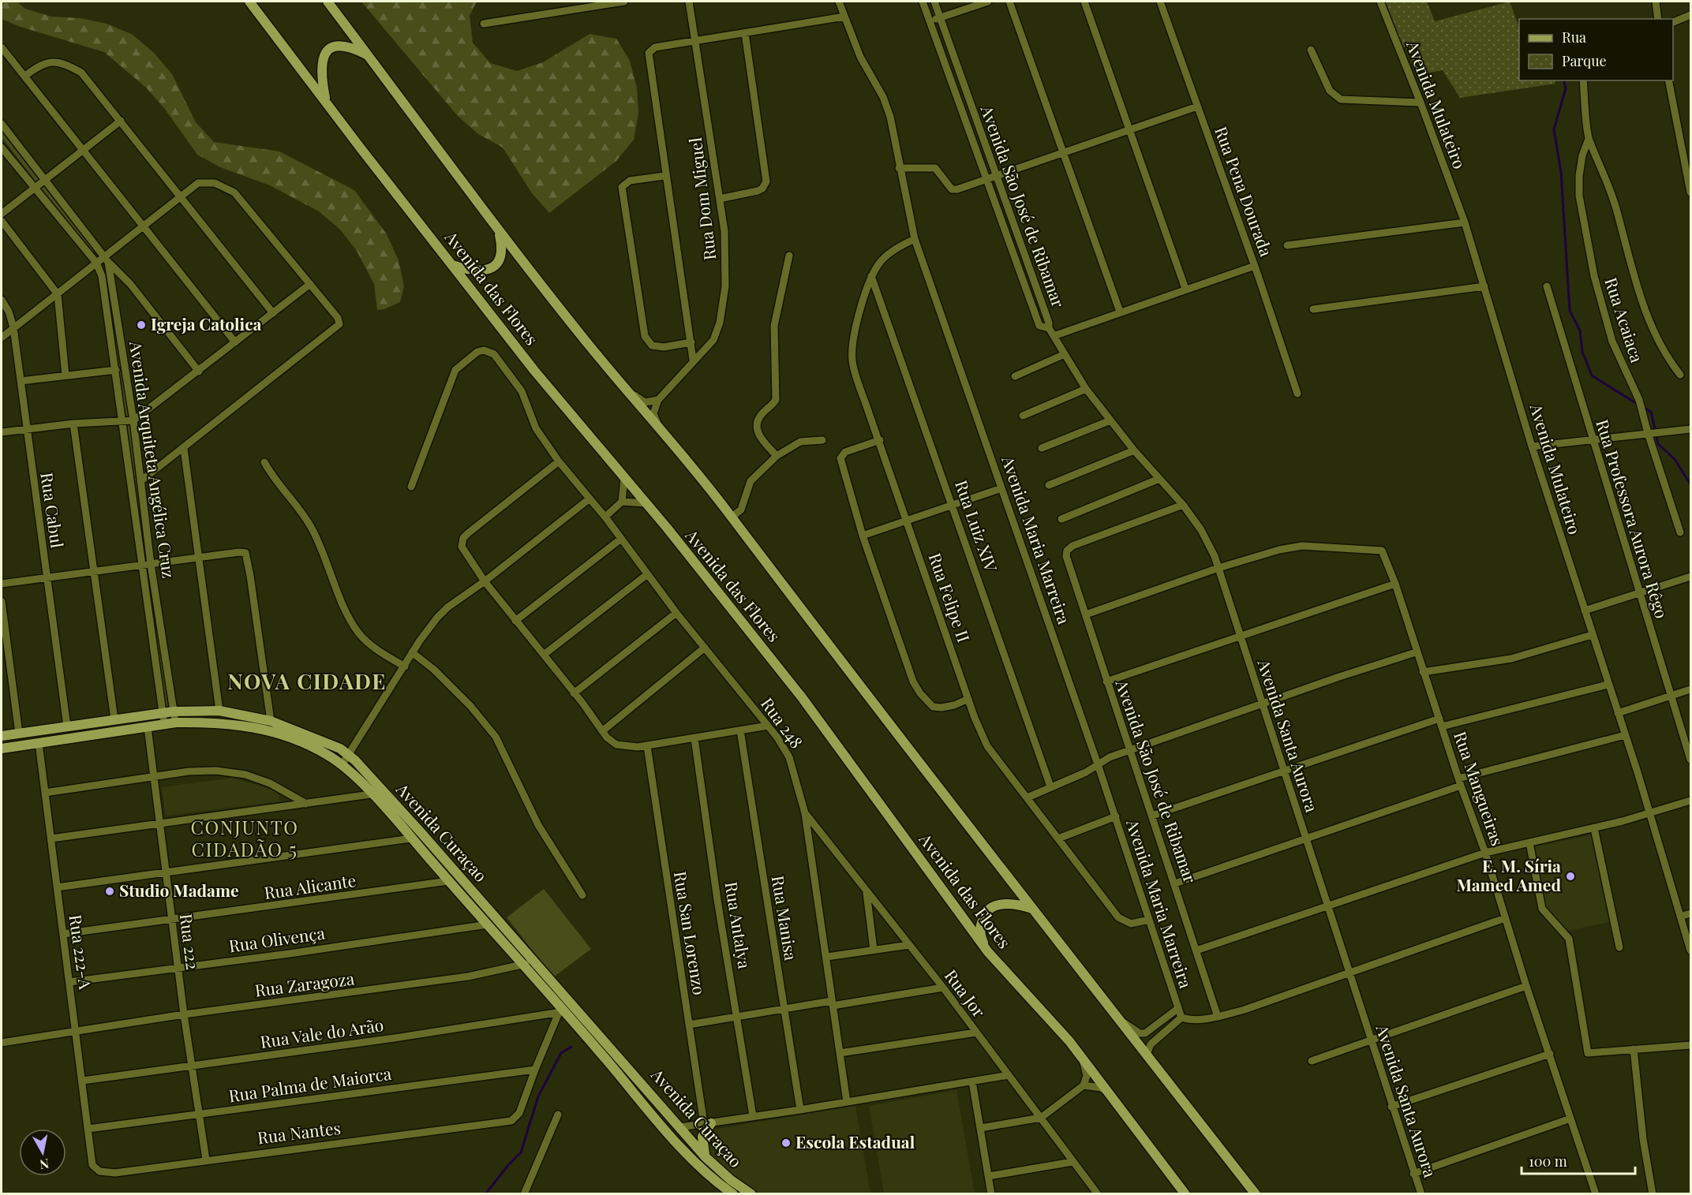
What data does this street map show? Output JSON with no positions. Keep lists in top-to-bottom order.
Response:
{
  "streets": {
    "main road": ["Avenida das Flores", "Avenida Curaçao"],
    "street": [
      "Avenida Mulateiro",
      "Rua Pena Dourada",
      "Rua Dom Miguel",
      "Avenida São José de Ribamar",
      "Rua Acaiaca",
      "Avenida Arquiteta Angélica Cruz",
      "Rua Cabul",
      "Rua Professora Aurora Rêgo",
      "Rua Luiz XIV",
      "Avenida Maria Marreira",
      "Rua Felipe II",
      "Rua 248",
      "Avenida Santa Aurora",
      "Rua Mangueiras",
      "Rua Alicante",
      "Rua Manisa",
      "Rua Antalya",
      "Rua San Lorenzo",
      "Rua Olivença",
      "Rua 222",
      "Rua 222-A",
      "Rua Zaragoza",
      "Rua Jor",
      "Rua Vale do Arão",
      "Rua Palma de Maiorca",
      "Rua Nantes"
    ]
  },
  "crossings": [
    ["Avenida São José de Ribamar", "Avenida Santa Aurora"],
    ["Avenida Arquiteta Angélica Cruz", "Avenida Curaçao"],
    ["Rua Cabul", "Avenida Curaçao"],
    ["Rua Luiz XIV", "Rua Felipe II"],
    ["Avenida Maria Marreira", "Rua Felipe II"],
    ["Rua 248", "Rua Jor"],
    ["Avenida Santa Aurora", "Rua Mangueiras"],
    ["Avenida Curaçao", "Rua Alicante"],
    ["Avenida Curaçao", "Rua Olivença"],
    ["Avenida Curaçao", "Rua 222"],
    ["Avenida Curaçao", "Rua 222-A"],
    ["Avenida Curaçao", "Rua Zaragoza"],
    ["Avenida Curaçao", "Rua Vale do Arão"],
    ["Rua Alicante", "Rua 222"],
    ["Rua Alicante", "Rua 222-A"],
    ["Rua Olivença", "Rua 222"],
    ["Rua Olivença", "Rua 222-A"],
    ["Rua 222", "Rua Zaragoza"],
    ["Rua 222", "Rua Vale do Arão"],
    ["Rua 222", "Rua Palma de Maiorca"],
    ["Rua 222", "Rua Nantes"],
    ["Rua 222-A", "Rua Zaragoza"],
    ["Rua 222-A", "Rua Vale do Arão"],
    ["Rua 222-A", "Rua Palma de Maiorca"],
    ["Rua 222-A", "Rua Nantes"],
    ["Rua Palma de Maiorca", "Rua Nantes"]
  ],
  "districts": ["NOVA CIDADE", "CONJUNTO CIDADÃO 5"],
  "places": [
    "Igreja Catolica",
    "E. M. Síria Mamed Amed",
    "Studio Madame",
    "Escola Estadual"
  ],
  "legend": ["Rua", "Parque"],
  "scale_bar": "100 m",
  "north": "bottom"
}
